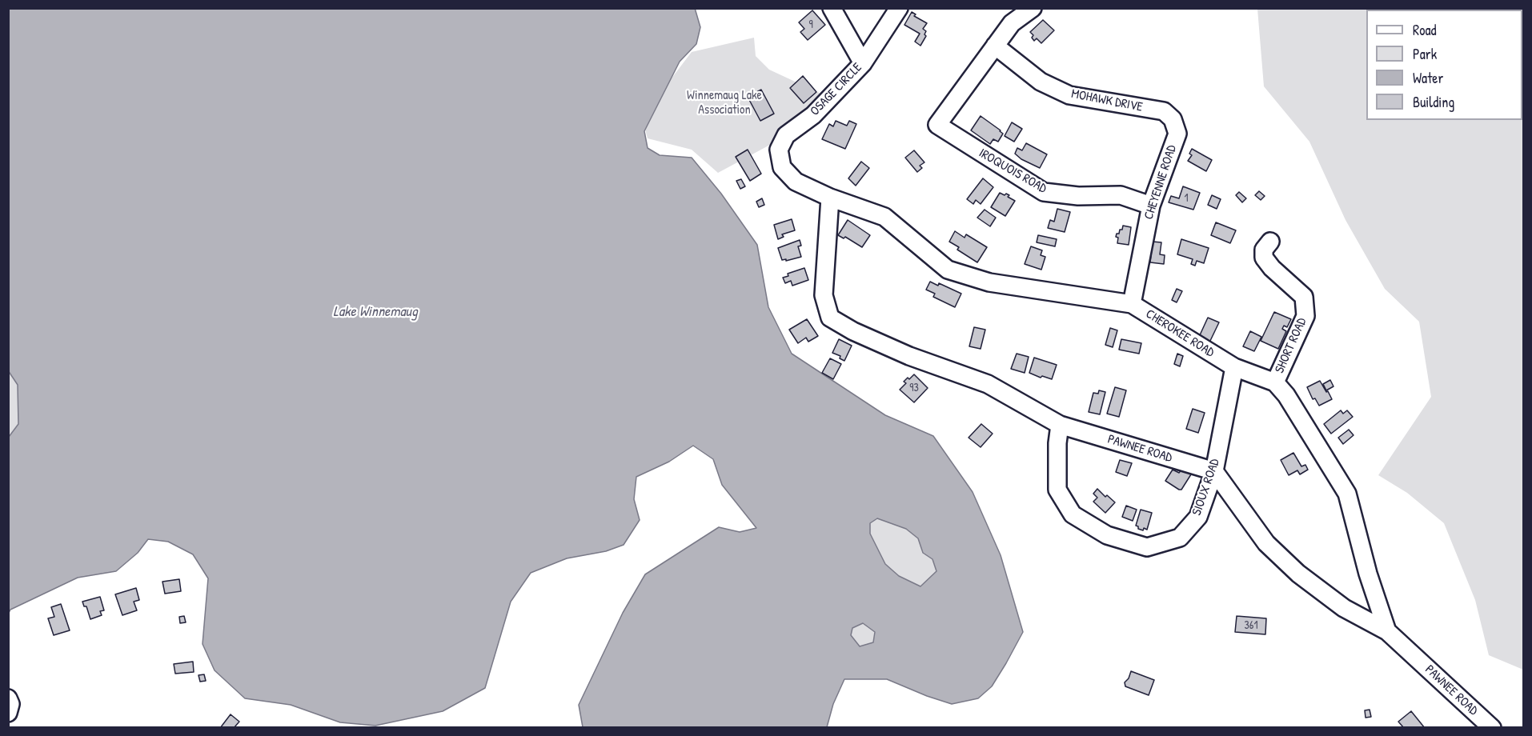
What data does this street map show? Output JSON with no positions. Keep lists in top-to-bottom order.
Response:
{
  "streets": {
    "street": [
      "OSAGE CIRCLE",
      "MOHAWK DRIVE",
      "IROQUOIS ROAD",
      "CHEYENNE ROAD",
      "CHEROKEE ROAD",
      "SHORT ROAD",
      "PAWNEE ROAD",
      "SIOUX ROAD"
    ]
  },
  "crossings": [
    ["OSAGE CIRCLE", "CHEROKEE ROAD"],
    ["OSAGE CIRCLE", "PAWNEE ROAD"],
    ["MOHAWK DRIVE", "IROQUOIS ROAD"],
    ["MOHAWK DRIVE", "CHEYENNE ROAD"],
    ["IROQUOIS ROAD", "CHEYENNE ROAD"],
    ["CHEYENNE ROAD", "CHEROKEE ROAD"],
    ["CHEROKEE ROAD", "SHORT ROAD"],
    ["CHEROKEE ROAD", "PAWNEE ROAD"],
    ["CHEROKEE ROAD", "SIOUX ROAD"],
    ["PAWNEE ROAD", "SIOUX ROAD"]
  ],
  "water": ["Lake Winnemaug"],
  "parks": ["Winnemaug Lake Association"],
  "house_numbers": [
    "9",
    "1",
    "93",
    "361"
  ],
  "legend": [
    "Road",
    "Park",
    "Water",
    "Building"
  ]
}
